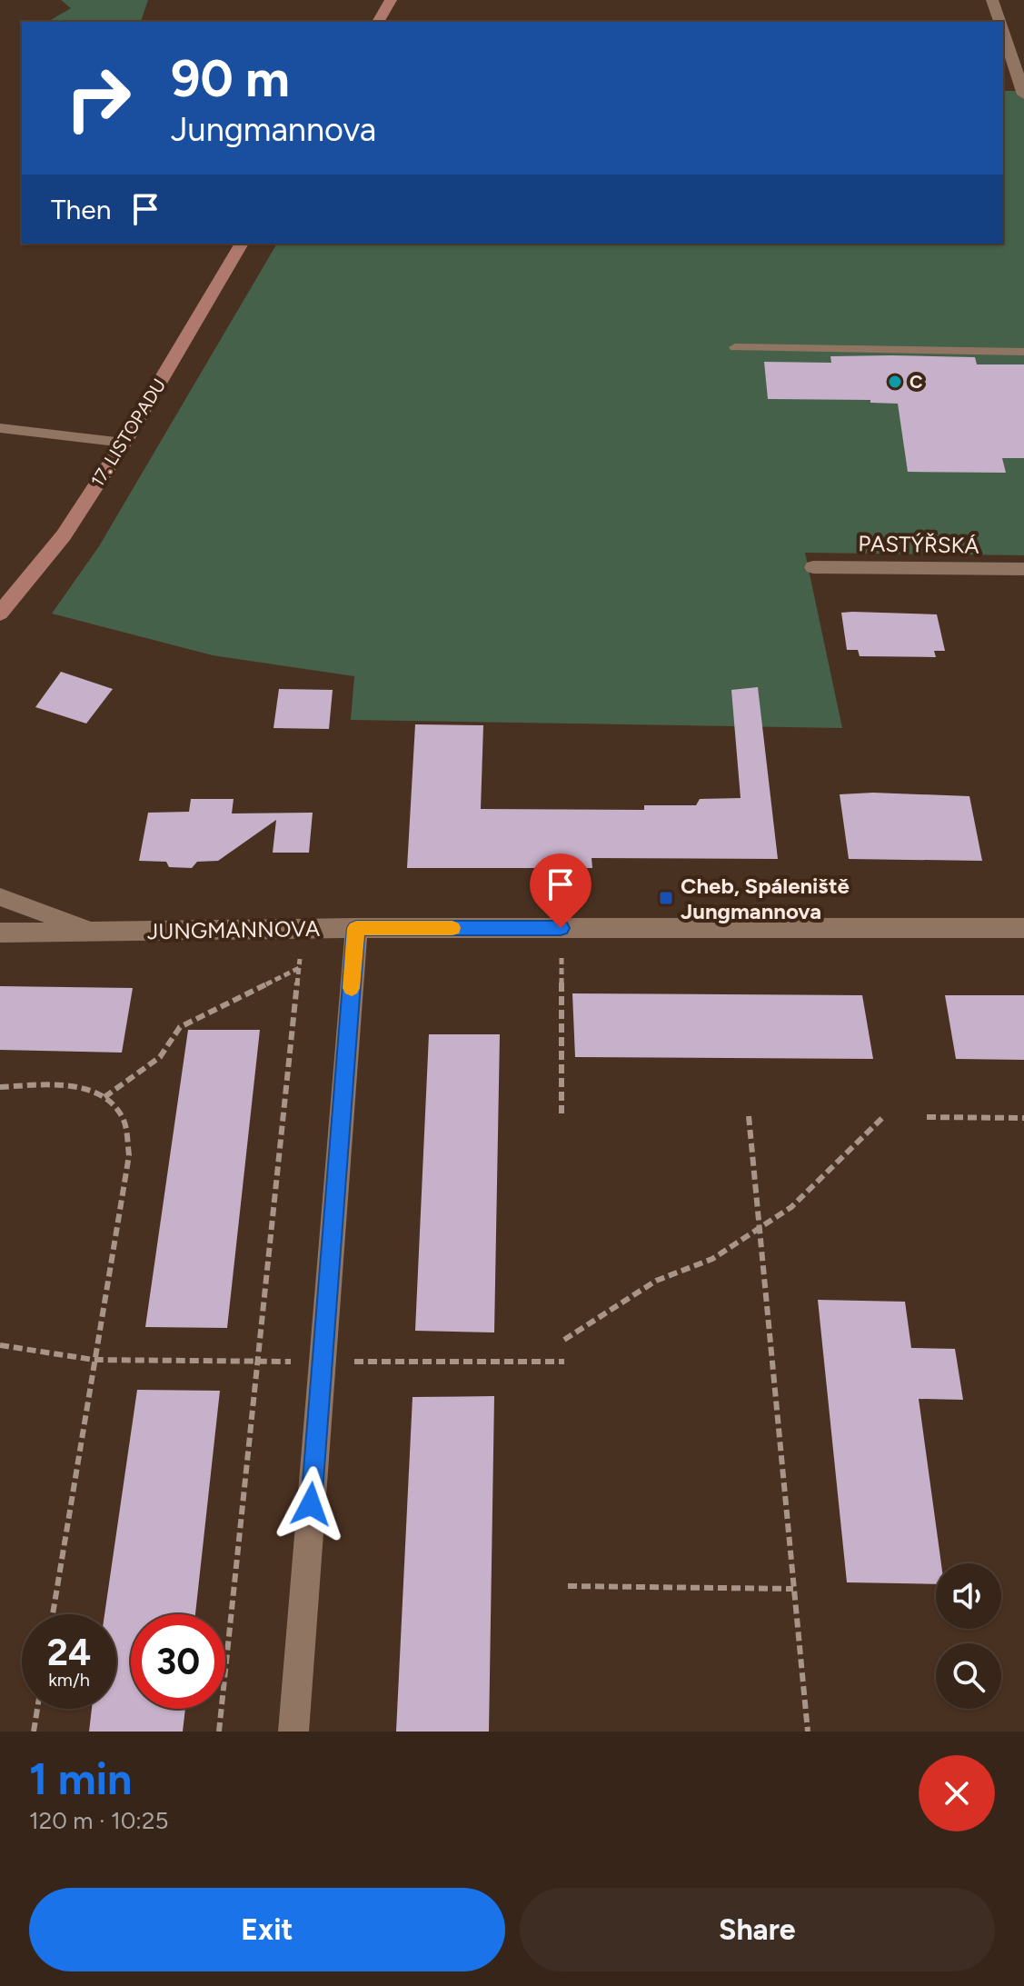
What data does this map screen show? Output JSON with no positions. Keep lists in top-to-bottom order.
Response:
{
  "streets": {
    "street": ["17. LISTOPADU", "PASTÝŘSKÁ", "JUNGMANNOVA"]
  },
  "places": {
    "other": ["C"],
    "transit": ["Cheb, Spáleniště Jungmannova"]
  },
  "page": {
    "turn": ["90 m", "Jungmannova"],
    "then": "Then",
    "speed": "24 km/h",
    "limit": "30",
    "heading": ["1 min", "120 m · 10:25"],
    "buttons": ["Exit", "Share"]
  }
}
